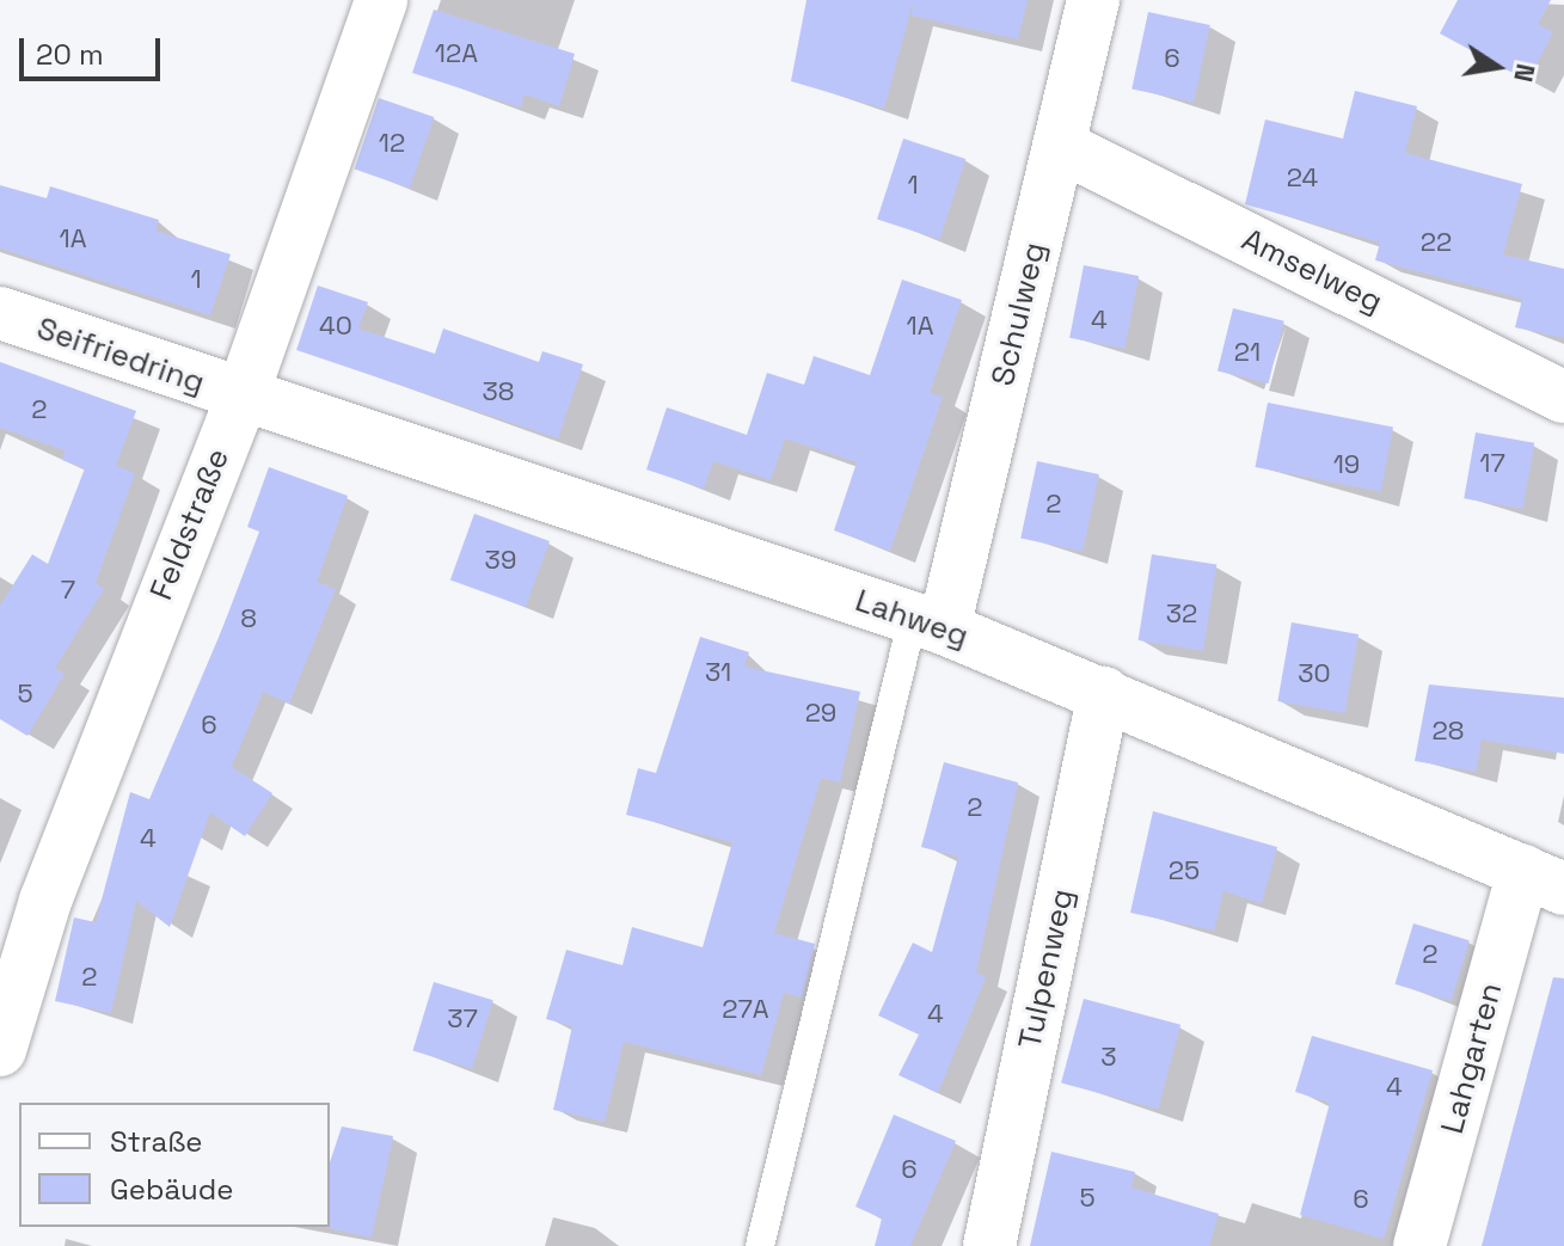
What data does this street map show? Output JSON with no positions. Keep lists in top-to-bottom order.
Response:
{
  "streets": {
    "street": [
      "Amselweg",
      "Schulweg",
      "Seifriedring",
      "Feldstraße",
      "Lahweg",
      "Tulpenweg",
      "Lahgarten"
    ]
  },
  "crossings": [
    ["Amselweg", "Schulweg"],
    ["Schulweg", "Lahweg"],
    ["Seifriedring", "Feldstraße"],
    ["Seifriedring", "Lahweg"],
    ["Feldstraße", "Lahweg"],
    ["Lahweg", "Tulpenweg"],
    ["Lahweg", "Lahgarten"]
  ],
  "house_numbers": [
    "12A",
    "6",
    "12",
    "24",
    "1",
    "1A",
    "22",
    "1",
    "4",
    "40",
    "1A",
    "21",
    "38",
    "2",
    "17",
    "19",
    "2",
    "39",
    "7",
    "32",
    "8",
    "31",
    "30",
    "5",
    "29",
    "6",
    "28",
    "2",
    "4",
    "25",
    "2",
    "2",
    "27A",
    "4",
    "37",
    "3",
    "4",
    "6",
    "5",
    "6"
  ],
  "legend": ["Straße", "Gebäude"],
  "scale_bar": "20 m",
  "north": "right"
}
